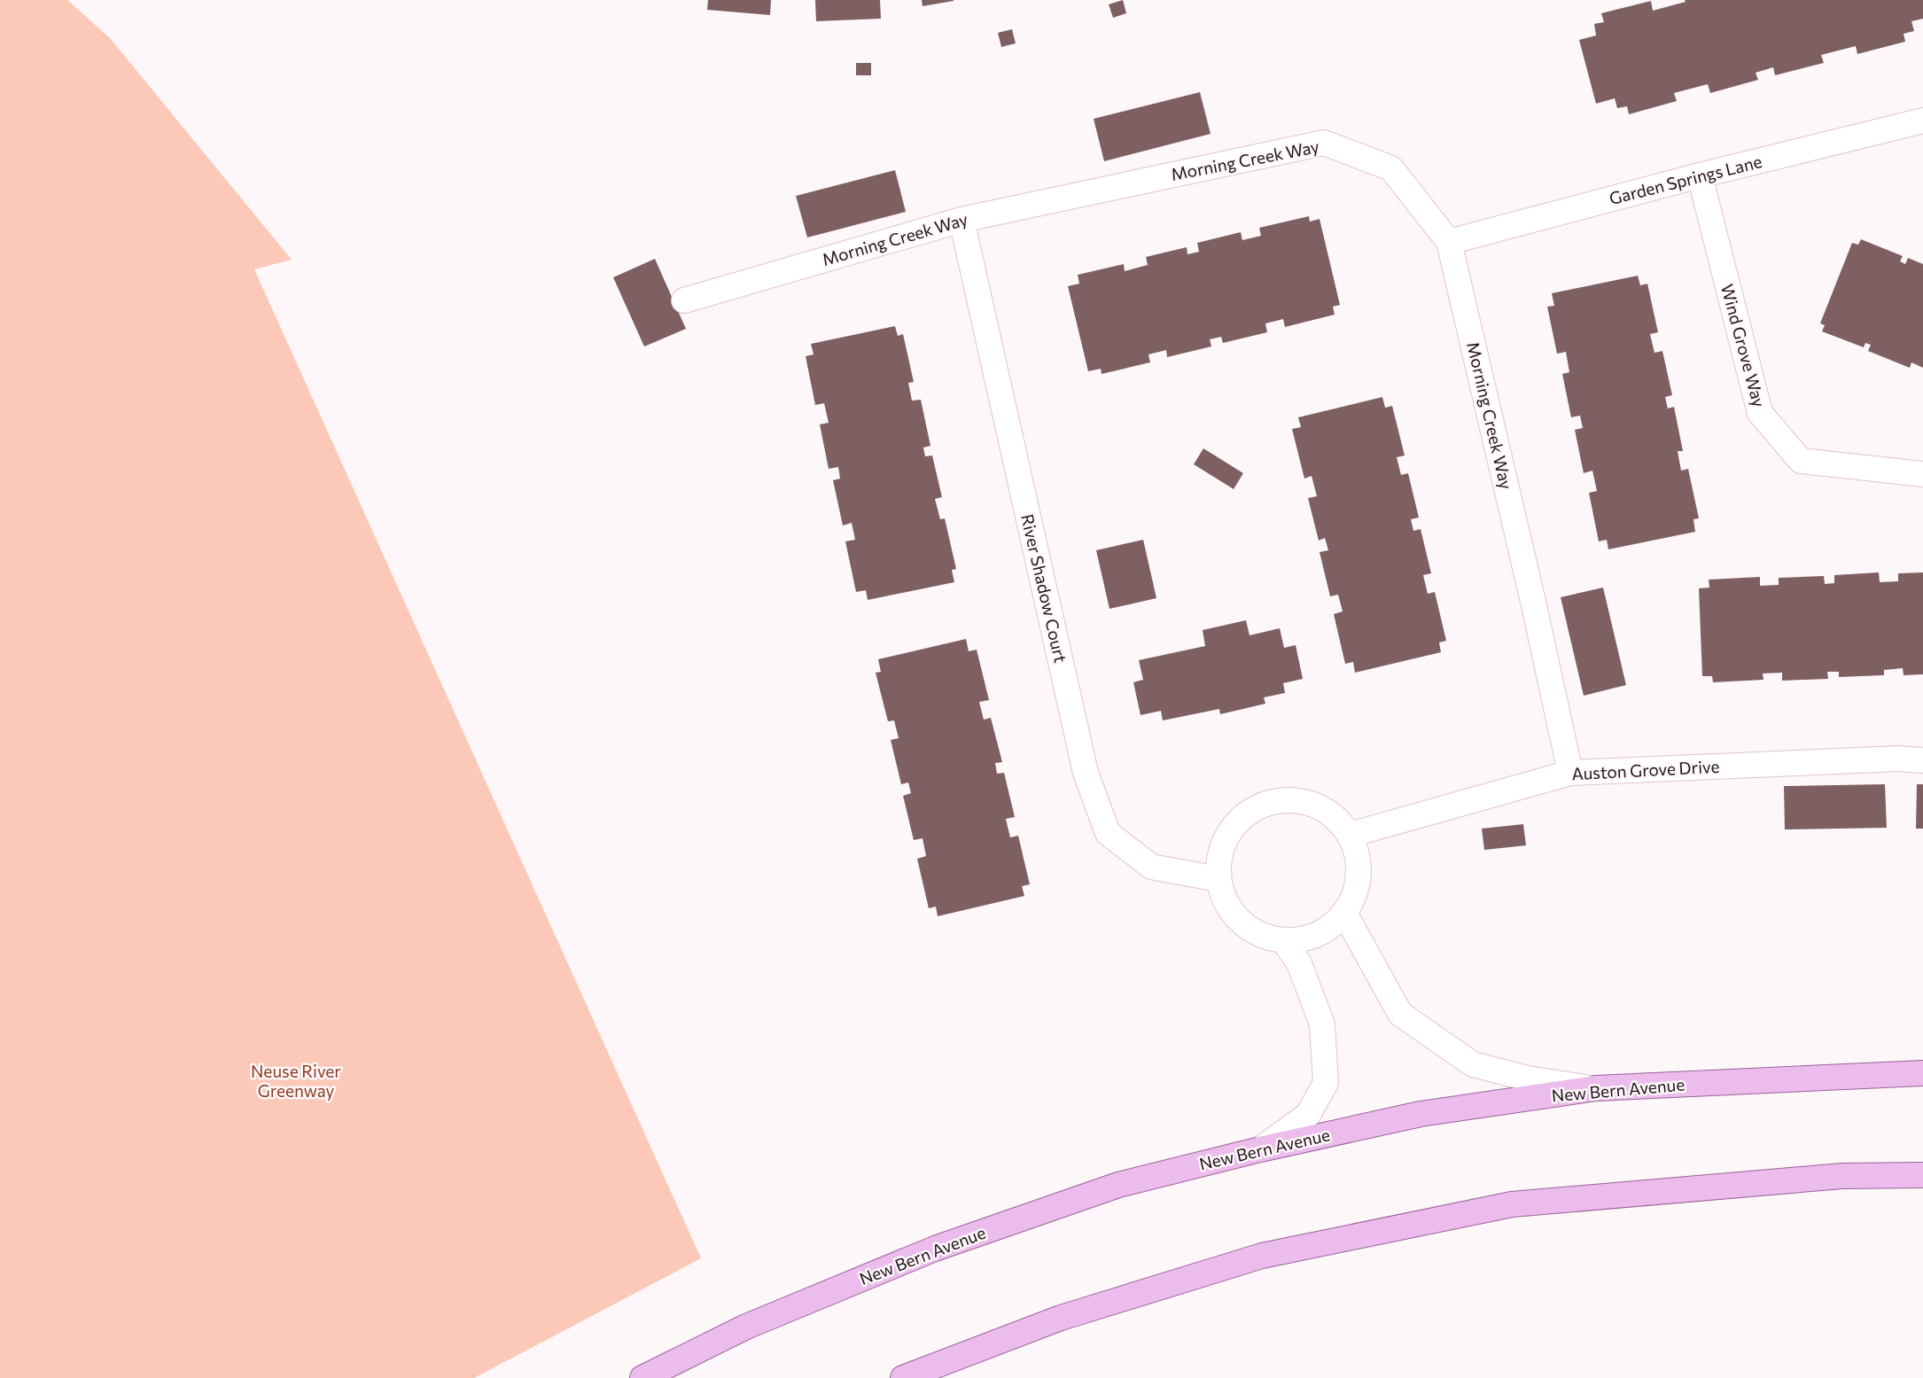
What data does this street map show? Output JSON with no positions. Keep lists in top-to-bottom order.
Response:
{
  "streets": {
    "main road": ["New Bern Avenue"],
    "street": [
      "Morning Creek Way",
      "Garden Springs Lane",
      "Wind Grove Way",
      "River Shadow Court",
      "Auston Grove Drive"
    ]
  },
  "crossings": [
    ["Morning Creek Way", "Garden Springs Lane"],
    ["Morning Creek Way", "River Shadow Court"],
    ["Morning Creek Way", "Auston Grove Drive"],
    ["Garden Springs Lane", "Wind Grove Way"],
    ["River Shadow Court", "Auston Grove Drive"]
  ],
  "parks": ["Neuse River Greenway"]
}
